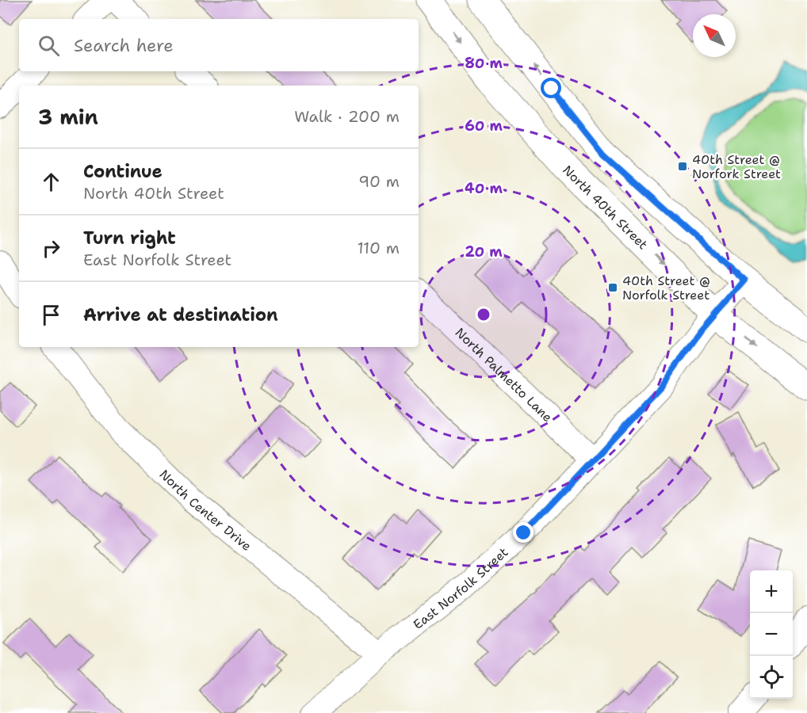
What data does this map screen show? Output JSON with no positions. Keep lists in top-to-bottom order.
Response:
{
  "streets": {
    "main road": ["North 40th Street"],
    "street": ["North Palmetto Lane", "North Center Drive", "East Norfolk Street"]
  },
  "crossings": [
    ["North 40th Street", "East Norfolk Street"],
    ["North Palmetto Lane", "East Norfolk Street"],
    ["North Center Drive", "East Norfolk Street"]
  ],
  "places": {
    "transit": ["40th Street @ Norfork Street", "40th Street @ Norfolk Street"]
  },
  "north": "top left",
  "page": {
    "search": "Search here",
    "heading": ["3 min", "Walk · 200 m"],
    "list": [
      ["Continue", "North 40th Street", "90 m"],
      ["Turn right", "East Norfolk Street", "110 m"],
      "Arrive at destination"
    ],
    "map_buttons": ["+", "−"]
  },
  "rings": [
    "80 m",
    "60 m",
    "40 m",
    "20 m"
  ]
}
